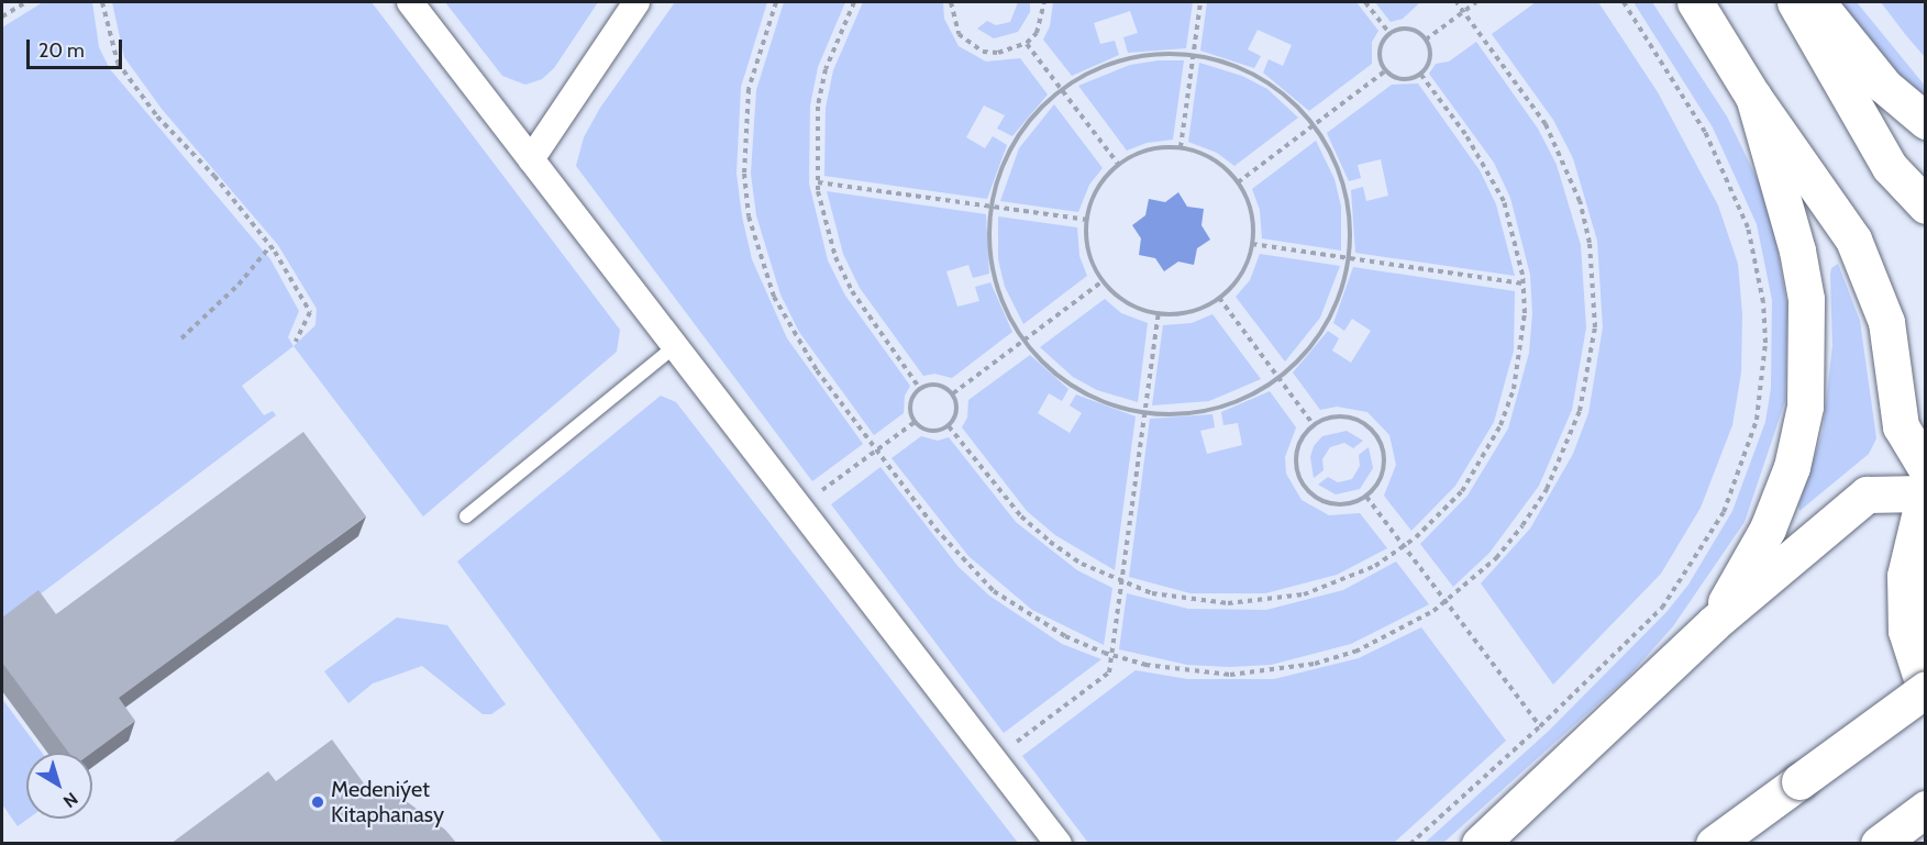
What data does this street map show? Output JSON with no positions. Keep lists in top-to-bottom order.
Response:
{
  "places": ["Medeniýet Kitaphanasy"],
  "scale_bar": "20 m",
  "north": "bottom right"
}
